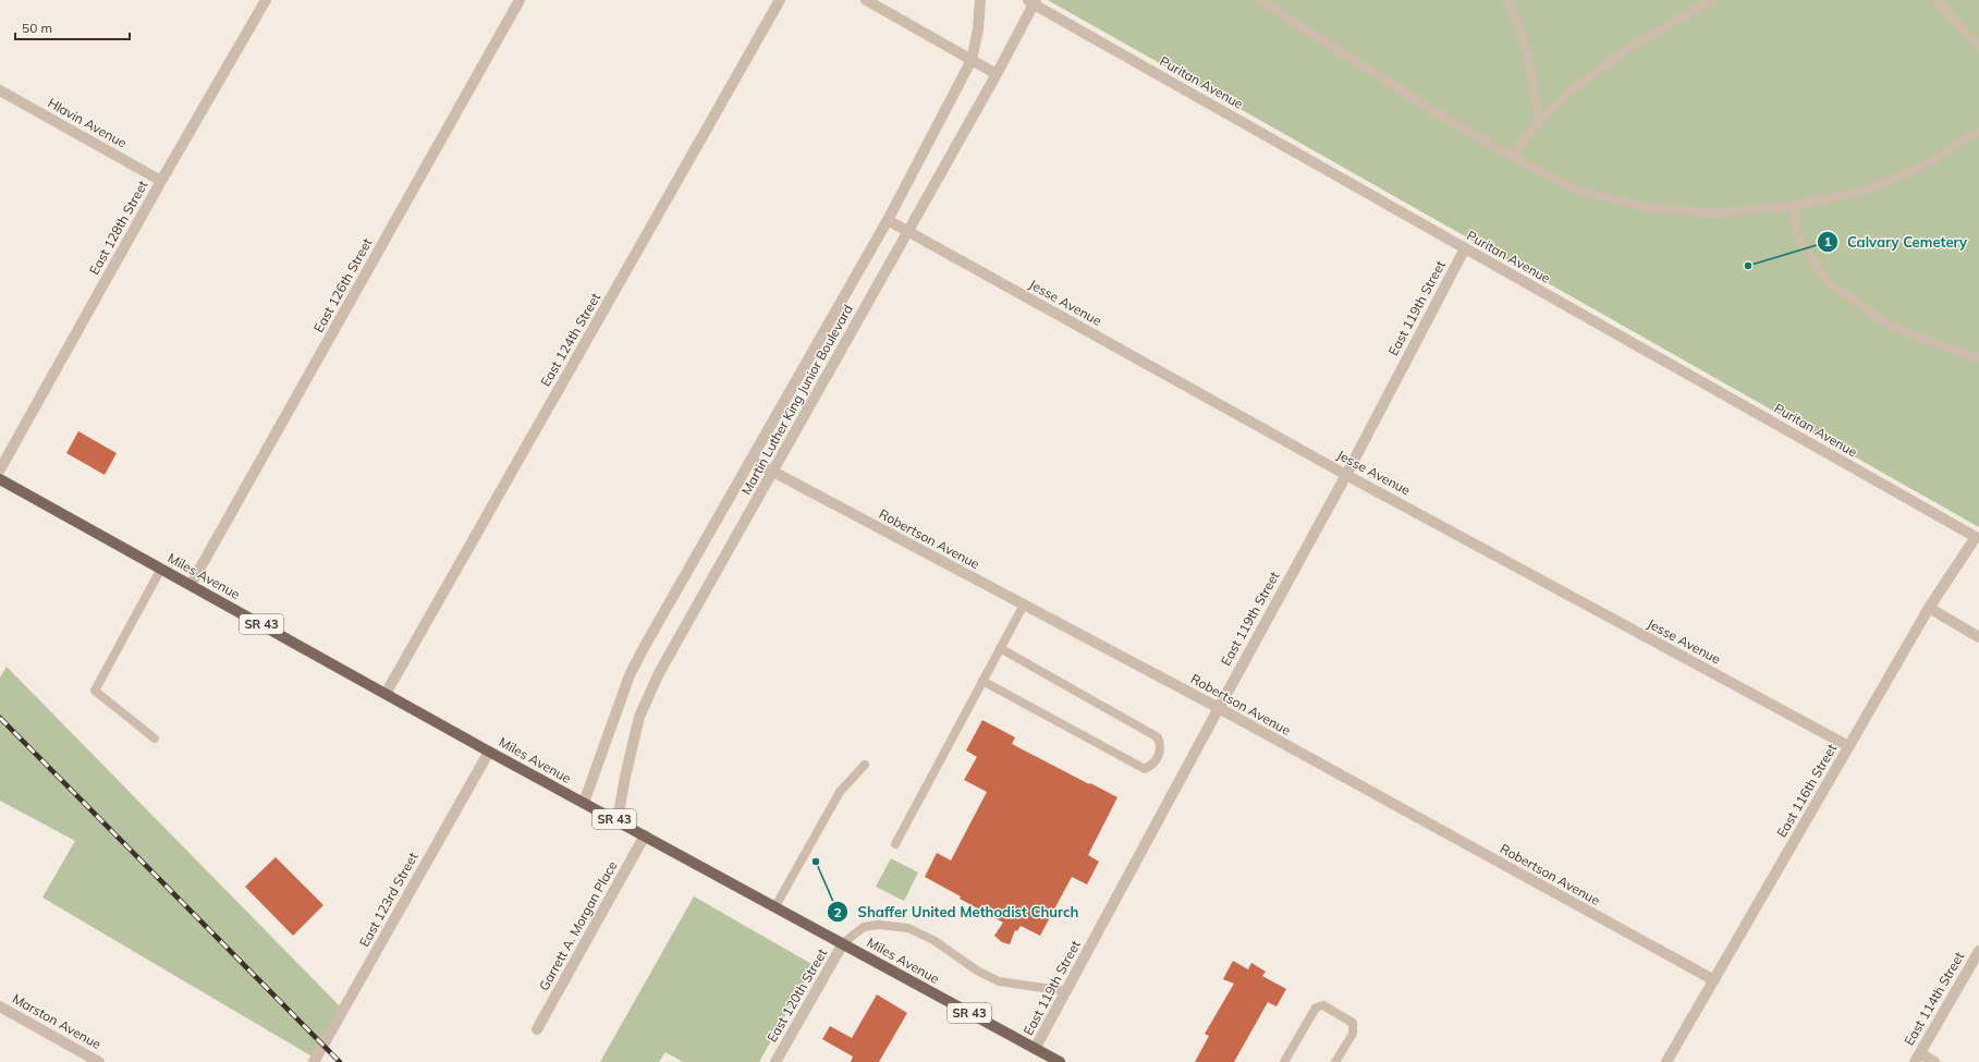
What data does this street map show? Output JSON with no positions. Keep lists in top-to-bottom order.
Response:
{
  "streets": {
    "main road": ["Miles Avenue", "SR 43"],
    "street": [
      "Puritan Avenue",
      "Hlavin Avenue",
      "East 128th Street",
      "East 126th Street",
      "Jesse Avenue",
      "East 119th Street",
      "East 124th Street",
      "Martin Luther King Junior Boulevard",
      "Robertson Avenue",
      "East 116th Street",
      "East 123rd Street",
      "Garrett A. Morgan Place",
      "East 120th Street",
      "East 114th Street",
      "Marston Avenue"
    ]
  },
  "crossings": [
    ["Puritan Avenue", "East 119th Street"],
    ["Puritan Avenue", "Martin Luther King Junior Boulevard"],
    ["Puritan Avenue", "East 116th Street"],
    ["Hlavin Avenue", "East 128th Street"],
    ["East 126th Street", "Miles Avenue"],
    ["Jesse Avenue", "East 119th Street"],
    ["Jesse Avenue", "Martin Luther King Junior Boulevard"],
    ["Jesse Avenue", "East 116th Street"],
    ["East 119th Street", "Robertson Avenue"],
    ["East 119th Street", "Miles Avenue"],
    ["East 124th Street", "Miles Avenue"],
    ["Martin Luther King Junior Boulevard", "Robertson Avenue"],
    ["Martin Luther King Junior Boulevard", "Miles Avenue"],
    ["Robertson Avenue", "East 116th Street"],
    ["Miles Avenue", "East 123rd Street"],
    ["Miles Avenue", "Garrett A. Morgan Place"],
    ["Miles Avenue", "East 120th Street"]
  ],
  "places": ["Calvary Cemetery", "Shaffer United Methodist Church"],
  "scale_bar": "50 m"
}
